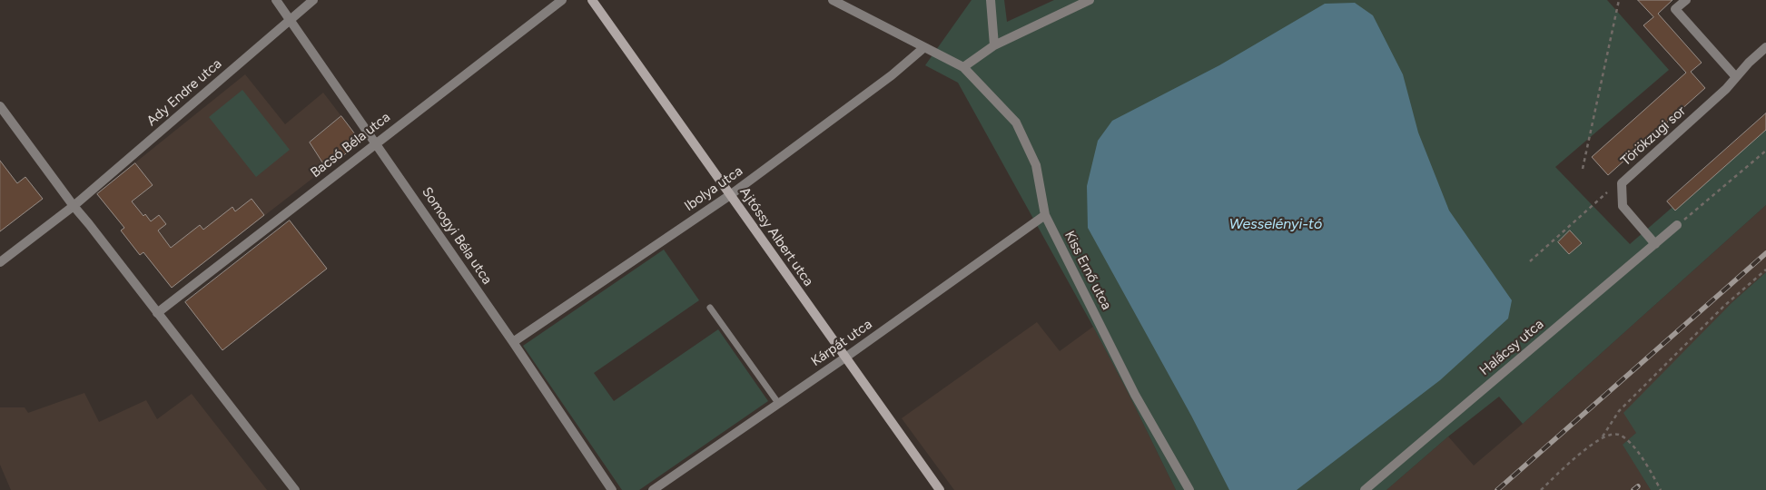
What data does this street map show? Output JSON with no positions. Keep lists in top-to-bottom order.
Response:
{
  "streets": {
    "main road": ["Ajtóssy Albert utca"],
    "street": [
      "Ady Endre utca",
      "Törökzugi sor",
      "Bacsó Béla utca",
      "Ibolya utca",
      "Somogyi Béla utca",
      "Kiss Ernő utca",
      "Kárpát utca",
      "Halácsy utca"
    ]
  },
  "crossings": [
    ["Ady Endre utca", "Somogyi Béla utca"],
    ["Törökzugi sor", "Halácsy utca"],
    ["Bacsó Béla utca", "Somogyi Béla utca"],
    ["Ibolya utca", "Somogyi Béla utca"],
    ["Ibolya utca", "Ajtóssy Albert utca"],
    ["Ajtóssy Albert utca", "Kárpát utca"],
    ["Kiss Ernő utca", "Kárpát utca"]
  ],
  "water": ["Wesselényi-tó"]
}
